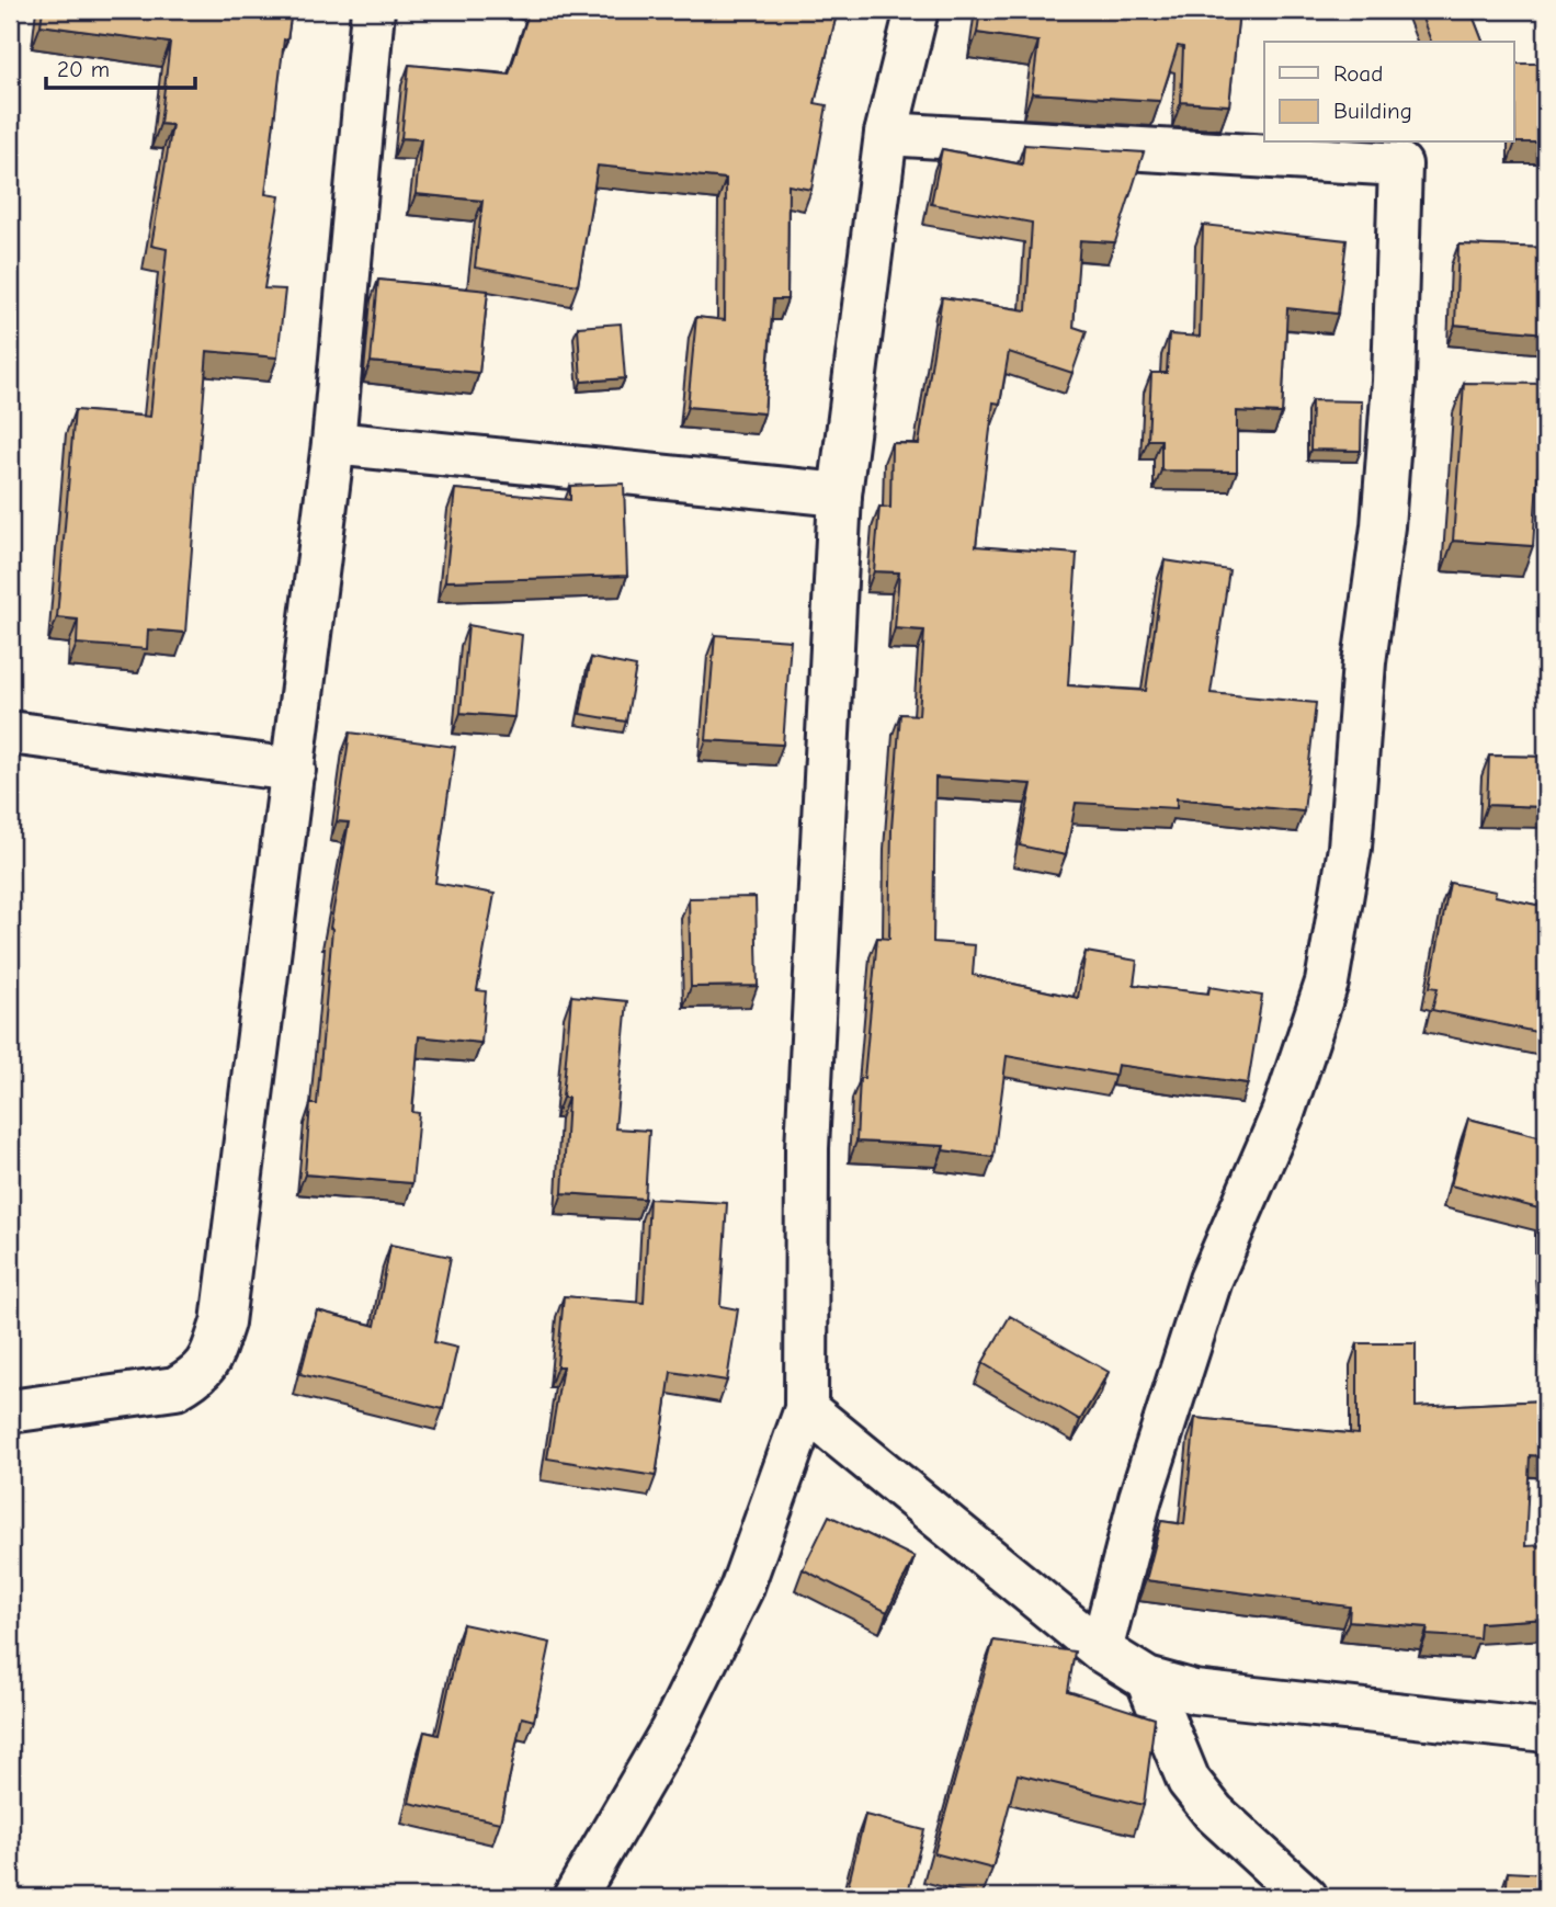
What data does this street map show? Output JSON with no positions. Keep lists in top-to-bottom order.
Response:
{
  "legend": ["Road", "Building"],
  "scale_bar": "20 m"
}
